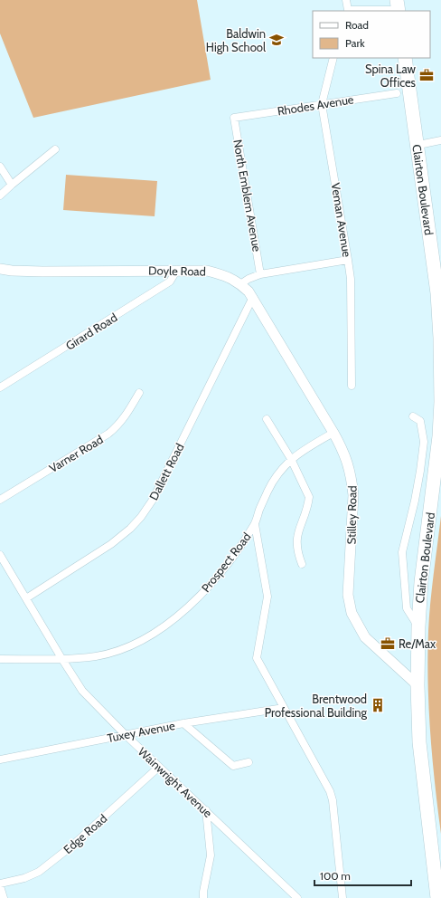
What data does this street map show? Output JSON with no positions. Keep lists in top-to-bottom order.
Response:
{
  "streets": {
    "highway": ["Clairton Boulevard"],
    "street": [
      "Rhodes Avenue",
      "North Emblem Avenue",
      "Veman Avenue",
      "Doyle Road",
      "Girard Road",
      "Varner Road",
      "Dallett Road",
      "Stilley Road",
      "Prospect Road",
      "Tuxey Avenue",
      "Wainwright Avenue",
      "Edge Road"
    ]
  },
  "crossings": [
    ["Rhodes Avenue", "North Emblem Avenue"],
    ["Rhodes Avenue", "Veman Avenue"],
    ["Clairton Boulevard", "Stilley Road"],
    ["Doyle Road", "Girard Road"],
    ["Doyle Road", "Stilley Road"],
    ["Dallett Road", "Stilley Road"],
    ["Dallett Road", "Wainwright Avenue"],
    ["Stilley Road", "Prospect Road"],
    ["Prospect Road", "Wainwright Avenue"],
    ["Tuxey Avenue", "Wainwright Avenue"],
    ["Wainwright Avenue", "Edge Road"]
  ],
  "places": {
    "school or university": ["Baldwin High School"],
    "office": ["Spina Law Offices", "Re/Max"],
    "building": ["Brentwood Professional Building"]
  },
  "legend": ["Road", "Park"],
  "scale_bar": "100 m"
}
